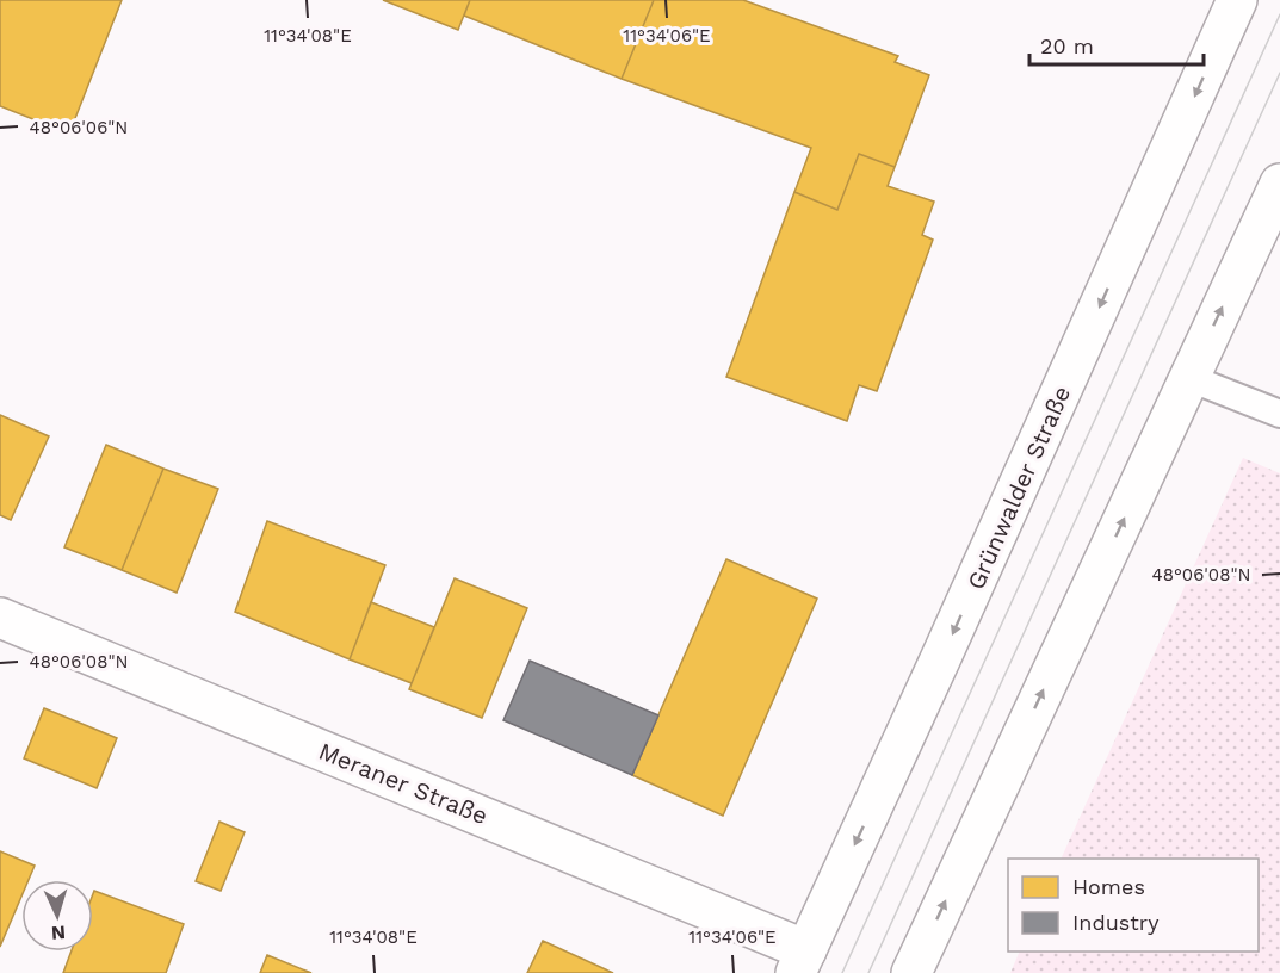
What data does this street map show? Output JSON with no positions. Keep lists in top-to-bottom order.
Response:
{
  "streets": {
    "main road": ["Grünwalder Straße", "Meraner Straße"]
  },
  "crossings": [
    ["Grünwalder Straße", "Meraner Straße"]
  ],
  "legend": ["Homes", "Industry"],
  "scale_bar": "20 m",
  "north": "bottom",
  "coordinates": [
    "11°34'08\"E",
    "11°34'06\"E",
    "48°06'06\"N",
    "48°06'08\"N"
  ]
}
